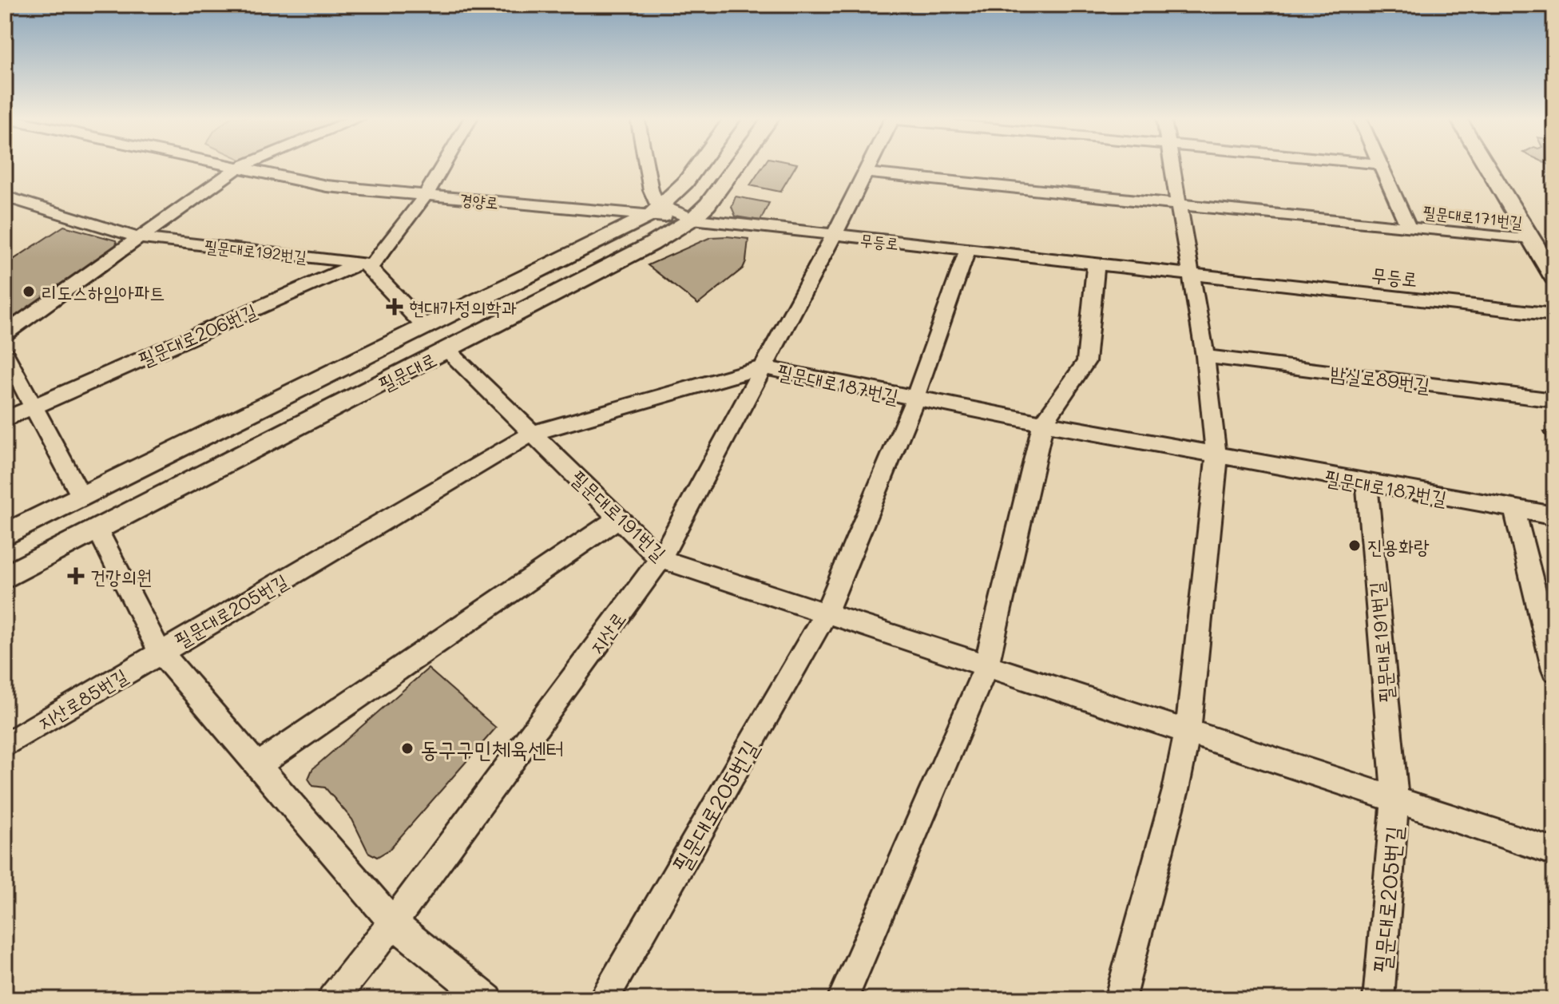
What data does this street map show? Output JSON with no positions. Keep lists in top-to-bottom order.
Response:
{
  "streets": {
    "main road": ["필문대로"],
    "street": [
      "경양로",
      "필문대로171번길",
      "무등로",
      "필문대로192번길",
      "필문대로206번길",
      "밤실로89번길",
      "필문대로187번길",
      "필문대로191번길",
      "필문대로205번길",
      "지산로",
      "지산로85번길"
    ]
  },
  "crossings": [
    ["경양로", "무등로"],
    ["경양로", "필문대로"],
    ["필문대로171번길", "지산로"],
    ["무등로", "필문대로"],
    ["무등로", "필문대로187번길"],
    ["무등로", "지산로"],
    ["필문대로192번길", "필문대로206번길"],
    ["필문대로", "필문대로191번길"],
    ["필문대로", "필문대로205번길"],
    ["필문대로187번길", "필문대로191번길"],
    ["필문대로187번길", "지산로"],
    ["필문대로191번길", "필문대로205번길"],
    ["필문대로191번길", "지산로"],
    ["필문대로205번길", "지산로"],
    ["필문대로205번길", "지산로85번길"]
  ],
  "places": {
    "other": ["리도스하임아파트", "진용화랑", "동구구민체육센터"],
    "health": ["현대가정의학과", "건강의원"]
  }
}
